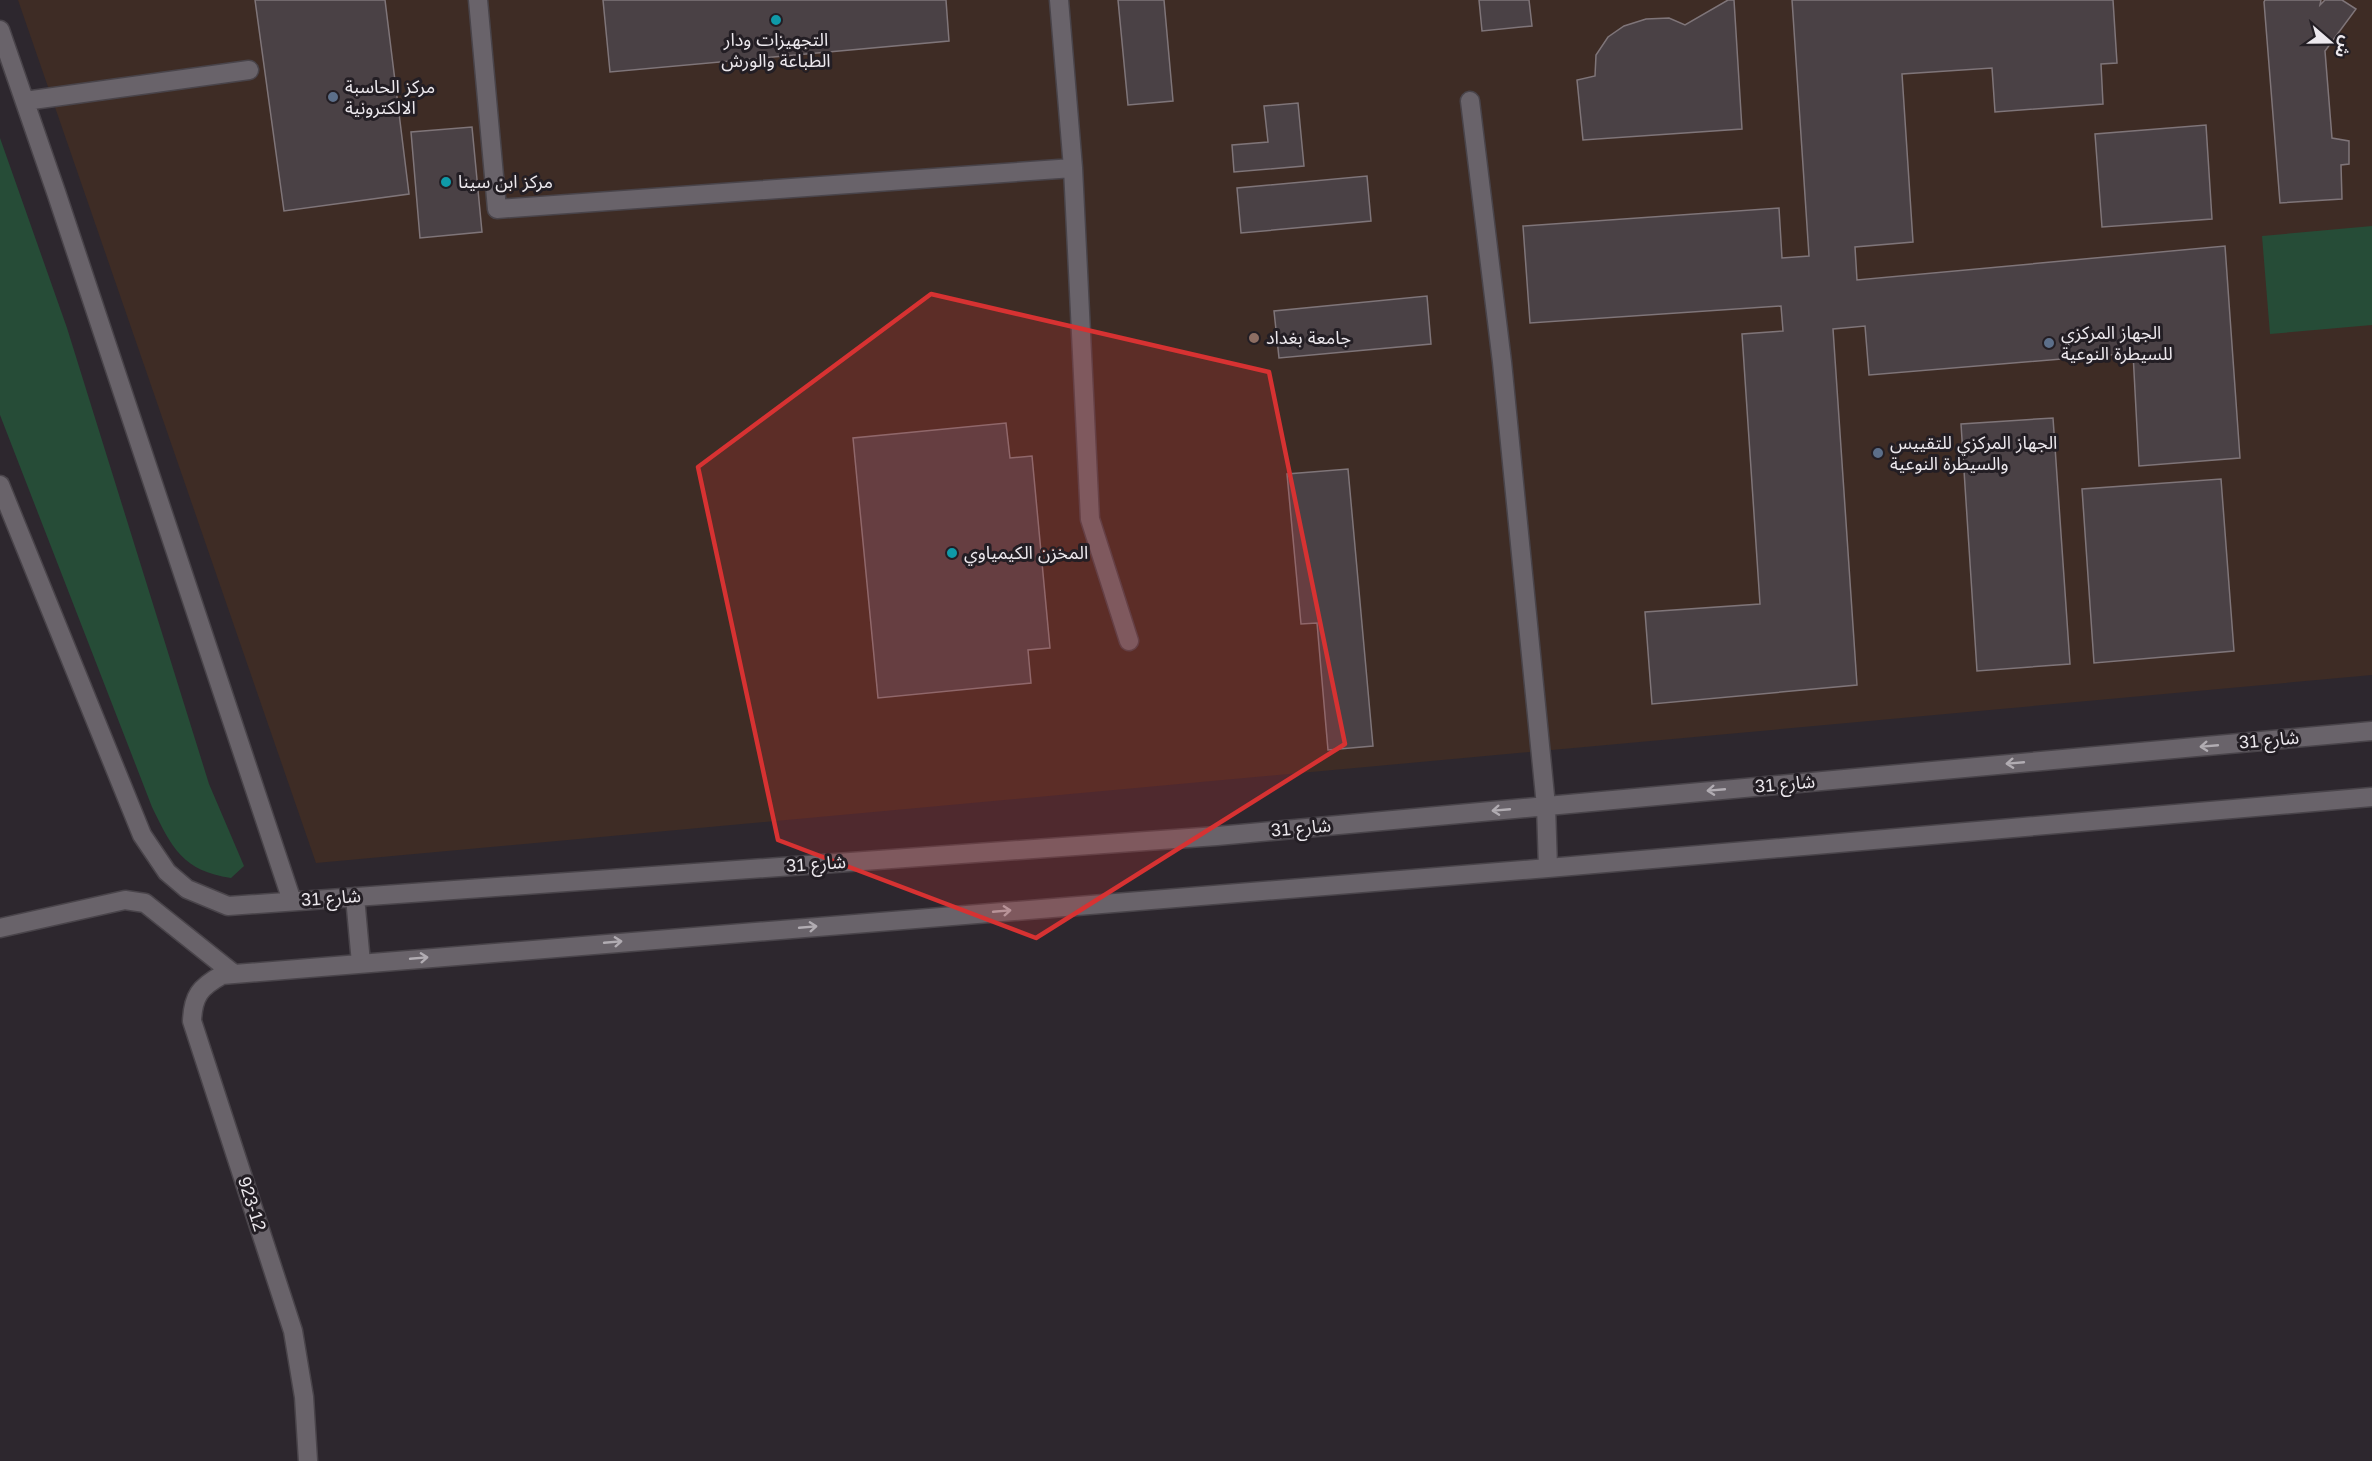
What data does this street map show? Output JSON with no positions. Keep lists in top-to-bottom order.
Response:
{
  "streets": {
    "street": ["شارع 31", "923-12"]
  },
  "places": [
    "التجهيزات ودار الطباعة والورش",
    "مركز الحاسبة الالكترونية",
    "مركز ابن سينا",
    "جامعة بغداد",
    "الجهاز المركزي للسيطرة النوعية",
    "الجهاز المركزي للتقييس والسيطرة النوعية",
    "المخزن الكيمياوي"
  ],
  "north": "right"
}
